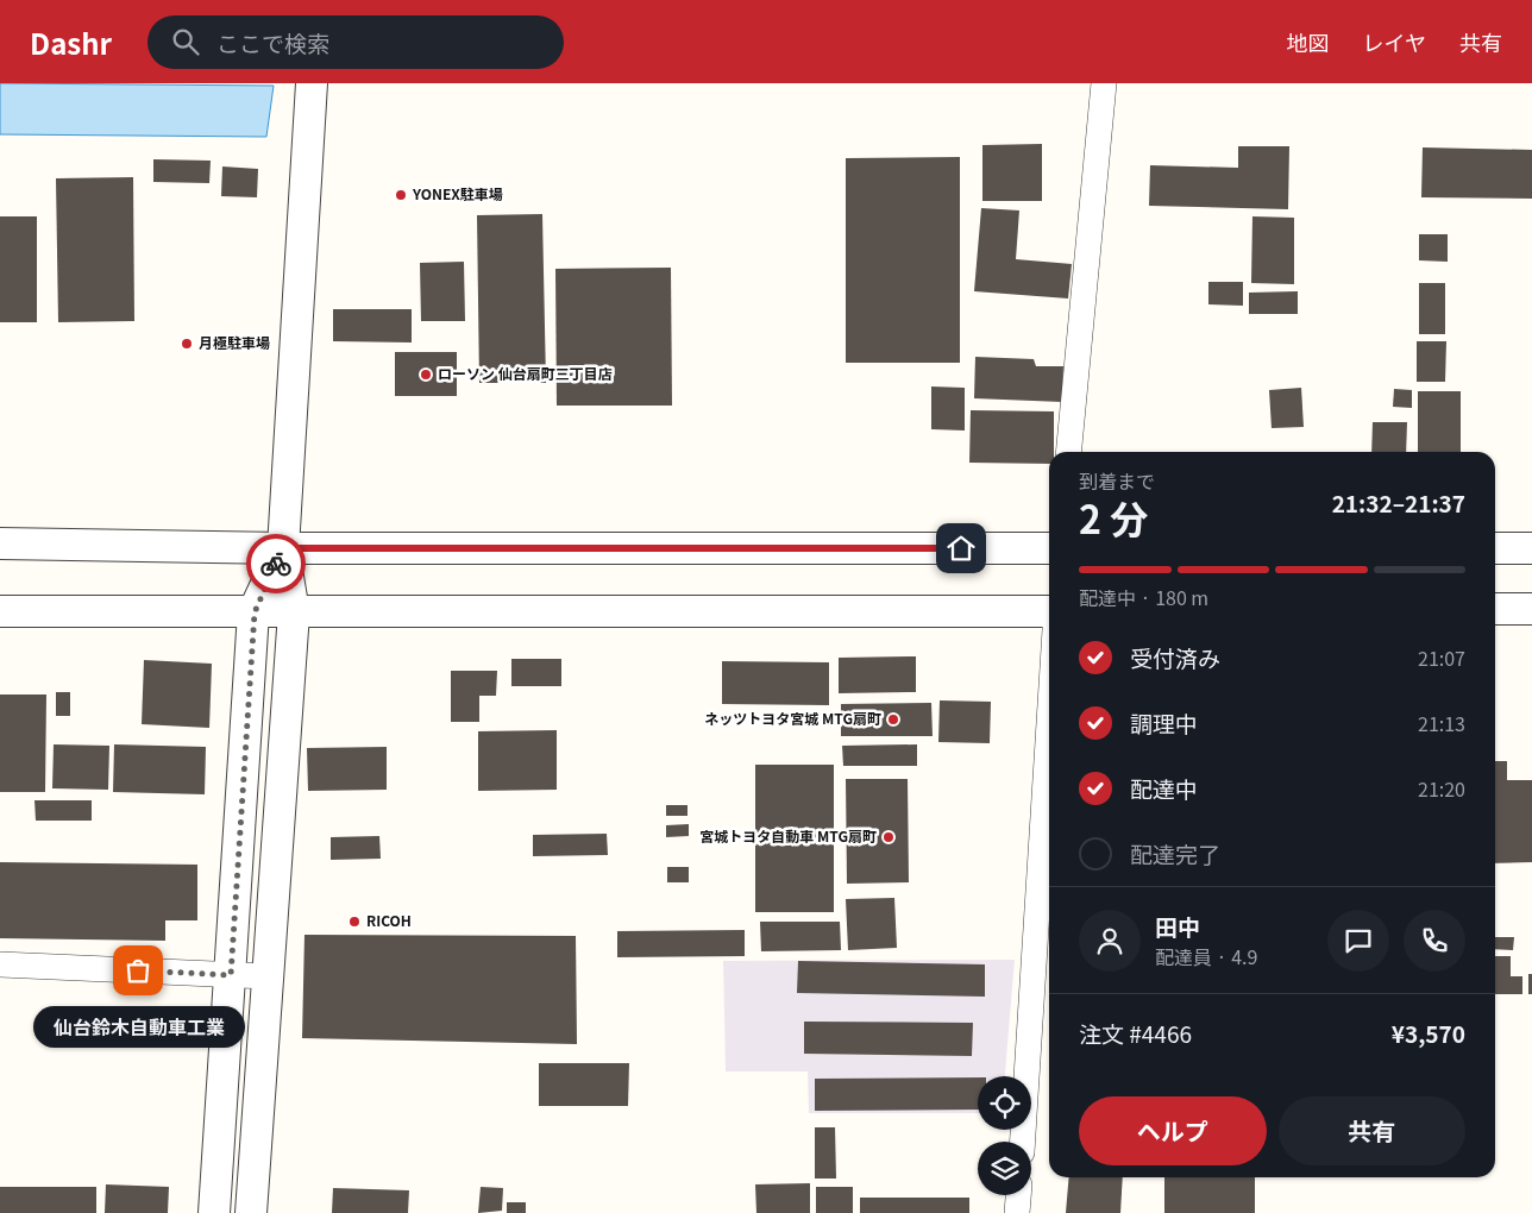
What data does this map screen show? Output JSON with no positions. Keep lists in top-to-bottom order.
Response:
{
  "places": [
    "YONEX駐車場",
    "月極駐車場",
    "ローソン 仙台扇町三丁目店",
    "ネッツトヨタ宮城 MTG扇町",
    "宮城トヨタ自動車 MTG扇町",
    "RICOH",
    "仙台鈴木自動車工業"
  ],
  "page": {
    "header": "Dashr",
    "search": "ここで検索",
    "nav": ["地図", "レイヤ", "共有"],
    "heading": ["2 分", "到着まで", "21:32–21:37"],
    "panel": [
      "田中",
      "配達員 · 4.9",
      "注文 #4466",
      "¥3,570"
    ],
    "bar": "配達中 · 180 m",
    "list": [
      ["受付済み", "21:07"],
      ["調理中", "21:13"],
      ["配達中", "21:20"],
      "配達完了"
    ],
    "bubble": "仙台鈴木自動車工業",
    "buttons": ["ヘルプ", "共有"]
  }
}
